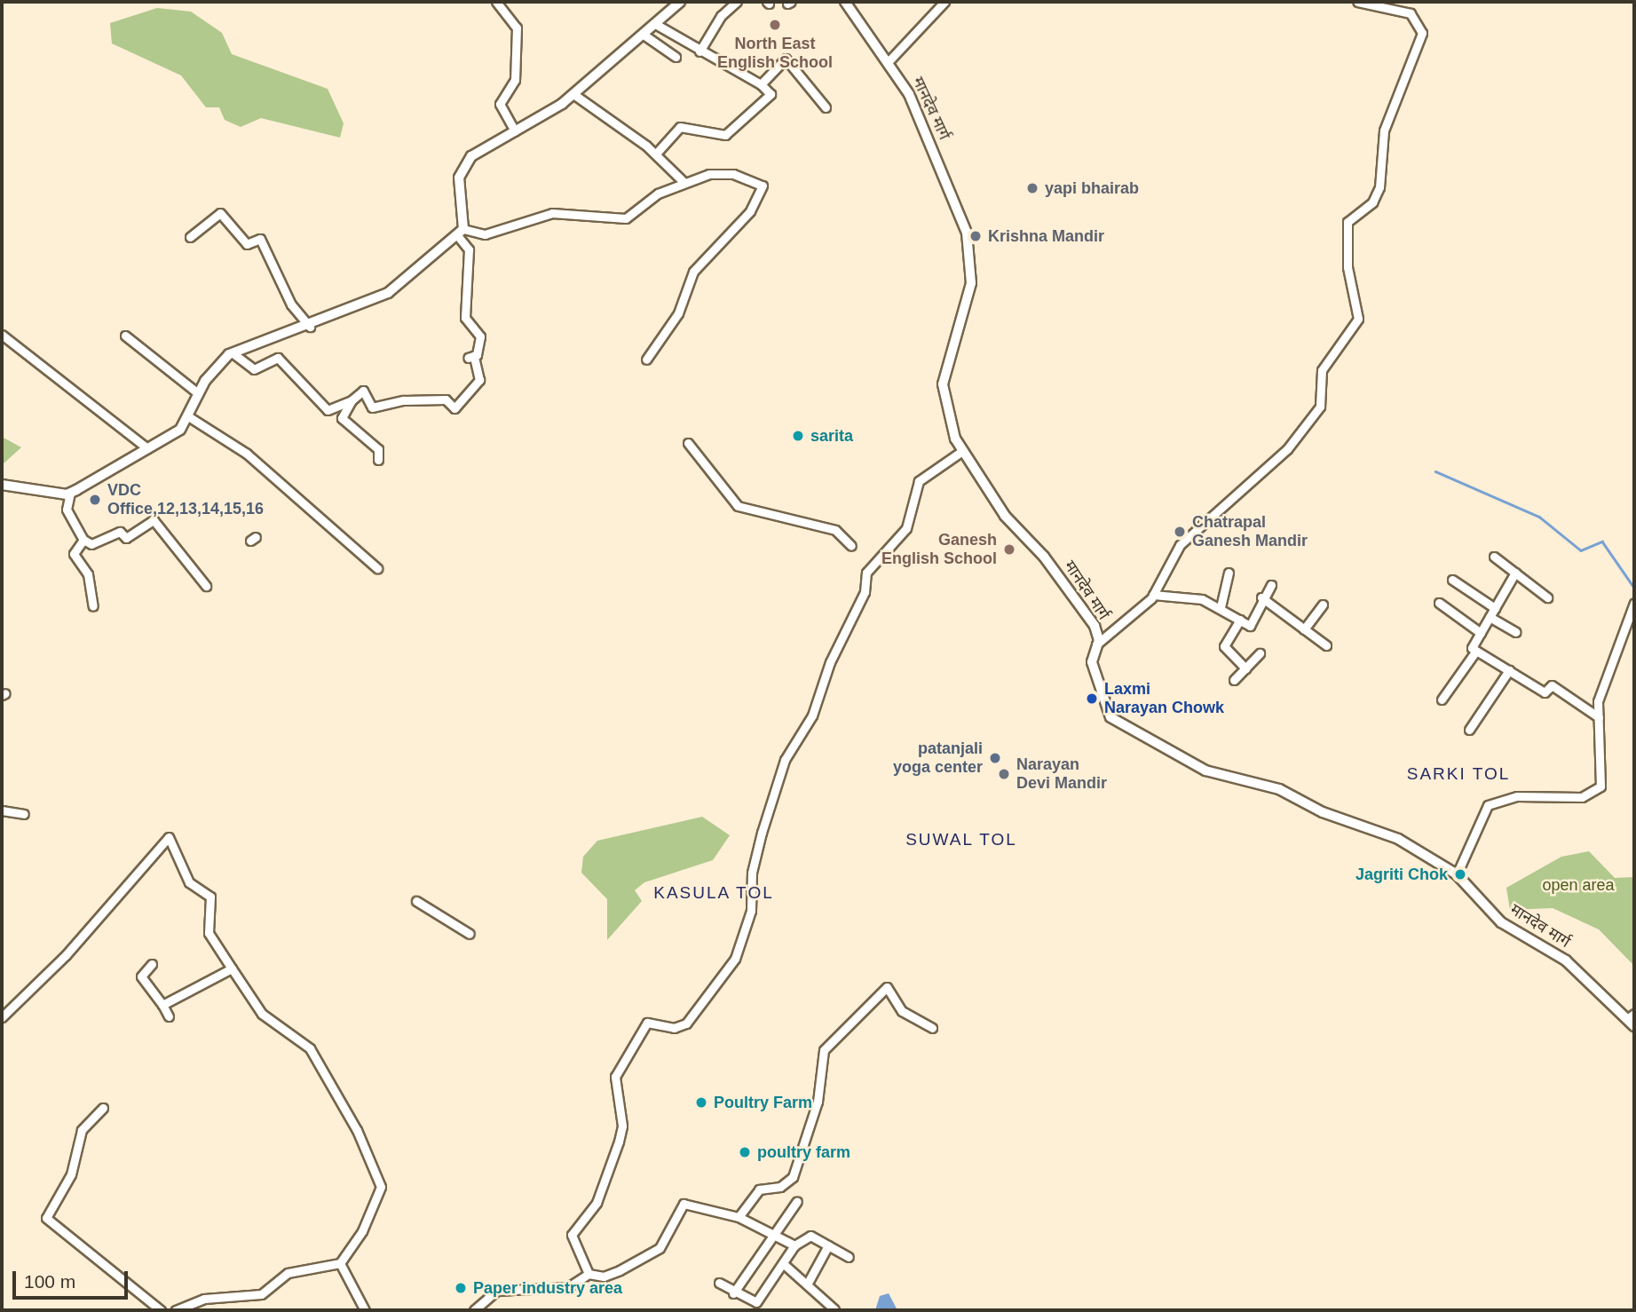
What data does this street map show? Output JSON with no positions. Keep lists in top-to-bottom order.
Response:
{
  "streets": {
    "main road": ["मानदेव मार्ग"]
  },
  "districts": ["SARKI TOL", "SUWAL TOL", "KASULA TOL"],
  "parks": ["open area"],
  "places": [
    "North East English School",
    "yapi bhairab",
    "Krishna Mandir",
    "sarita",
    "VDC Office,12,13,14,15,16",
    "Chatrapal Ganesh Mandir",
    "Ganesh English School",
    "Laxmi Narayan Chowk",
    "patanjali yoga center",
    "Narayan Devi Mandir",
    "Jagriti Chok",
    "Poultry Farm",
    "poultry farm",
    "Paper industry area"
  ],
  "scale_bar": "100 m"
}
